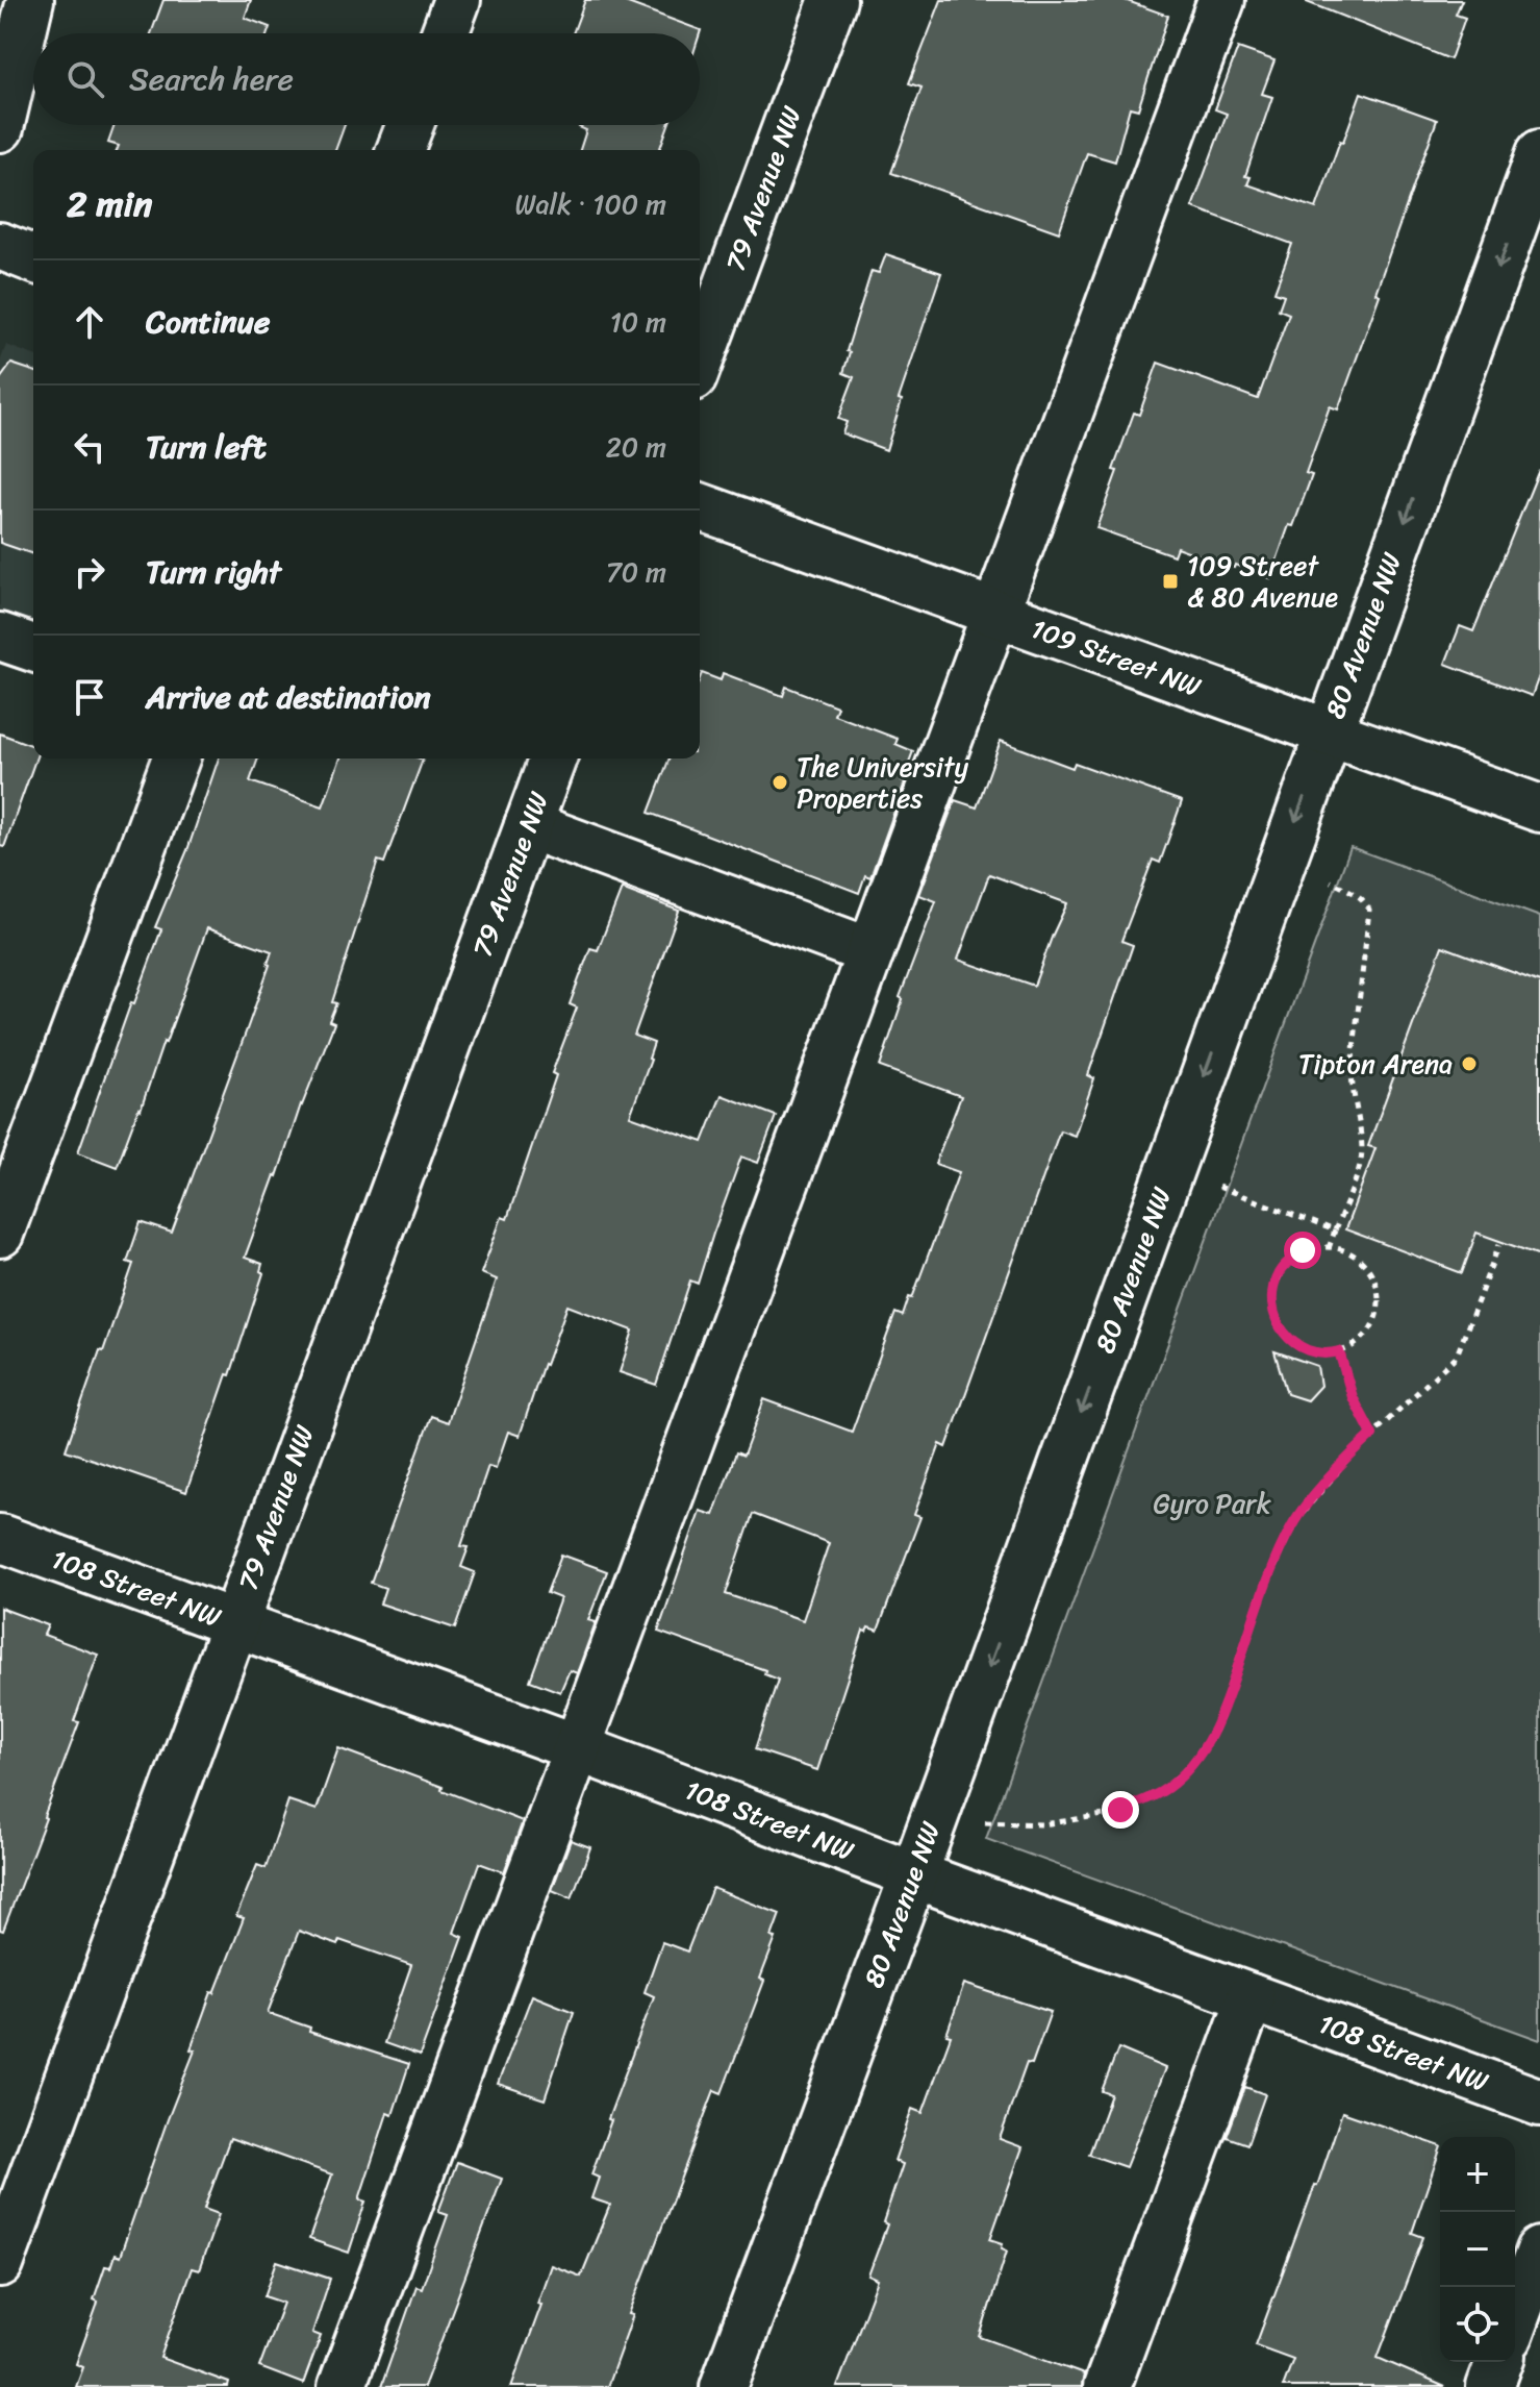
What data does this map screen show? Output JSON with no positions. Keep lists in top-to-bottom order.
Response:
{
  "streets": {
    "street": [
      "79 Avenue NW",
      "80 Avenue NW",
      "109 Street NW",
      "108 Street NW"
    ]
  },
  "crossings": [
    ["79 Avenue NW", "108 Street NW"],
    ["80 Avenue NW", "109 Street NW"],
    ["80 Avenue NW", "108 Street NW"]
  ],
  "parks": ["Gyro Park"],
  "places": {
    "transit": ["109 Street & 80 Avenue"],
    "other": ["The University Properties", "Tipton Arena"]
  },
  "page": {
    "search": "Search here",
    "heading": ["2 min", "Walk · 100 m"],
    "list": [
      ["Continue", "10 m"],
      ["Turn left", "20 m"],
      ["Turn right", "70 m"],
      "Arrive at destination"
    ],
    "map_buttons": ["+", "−"]
  }
}
